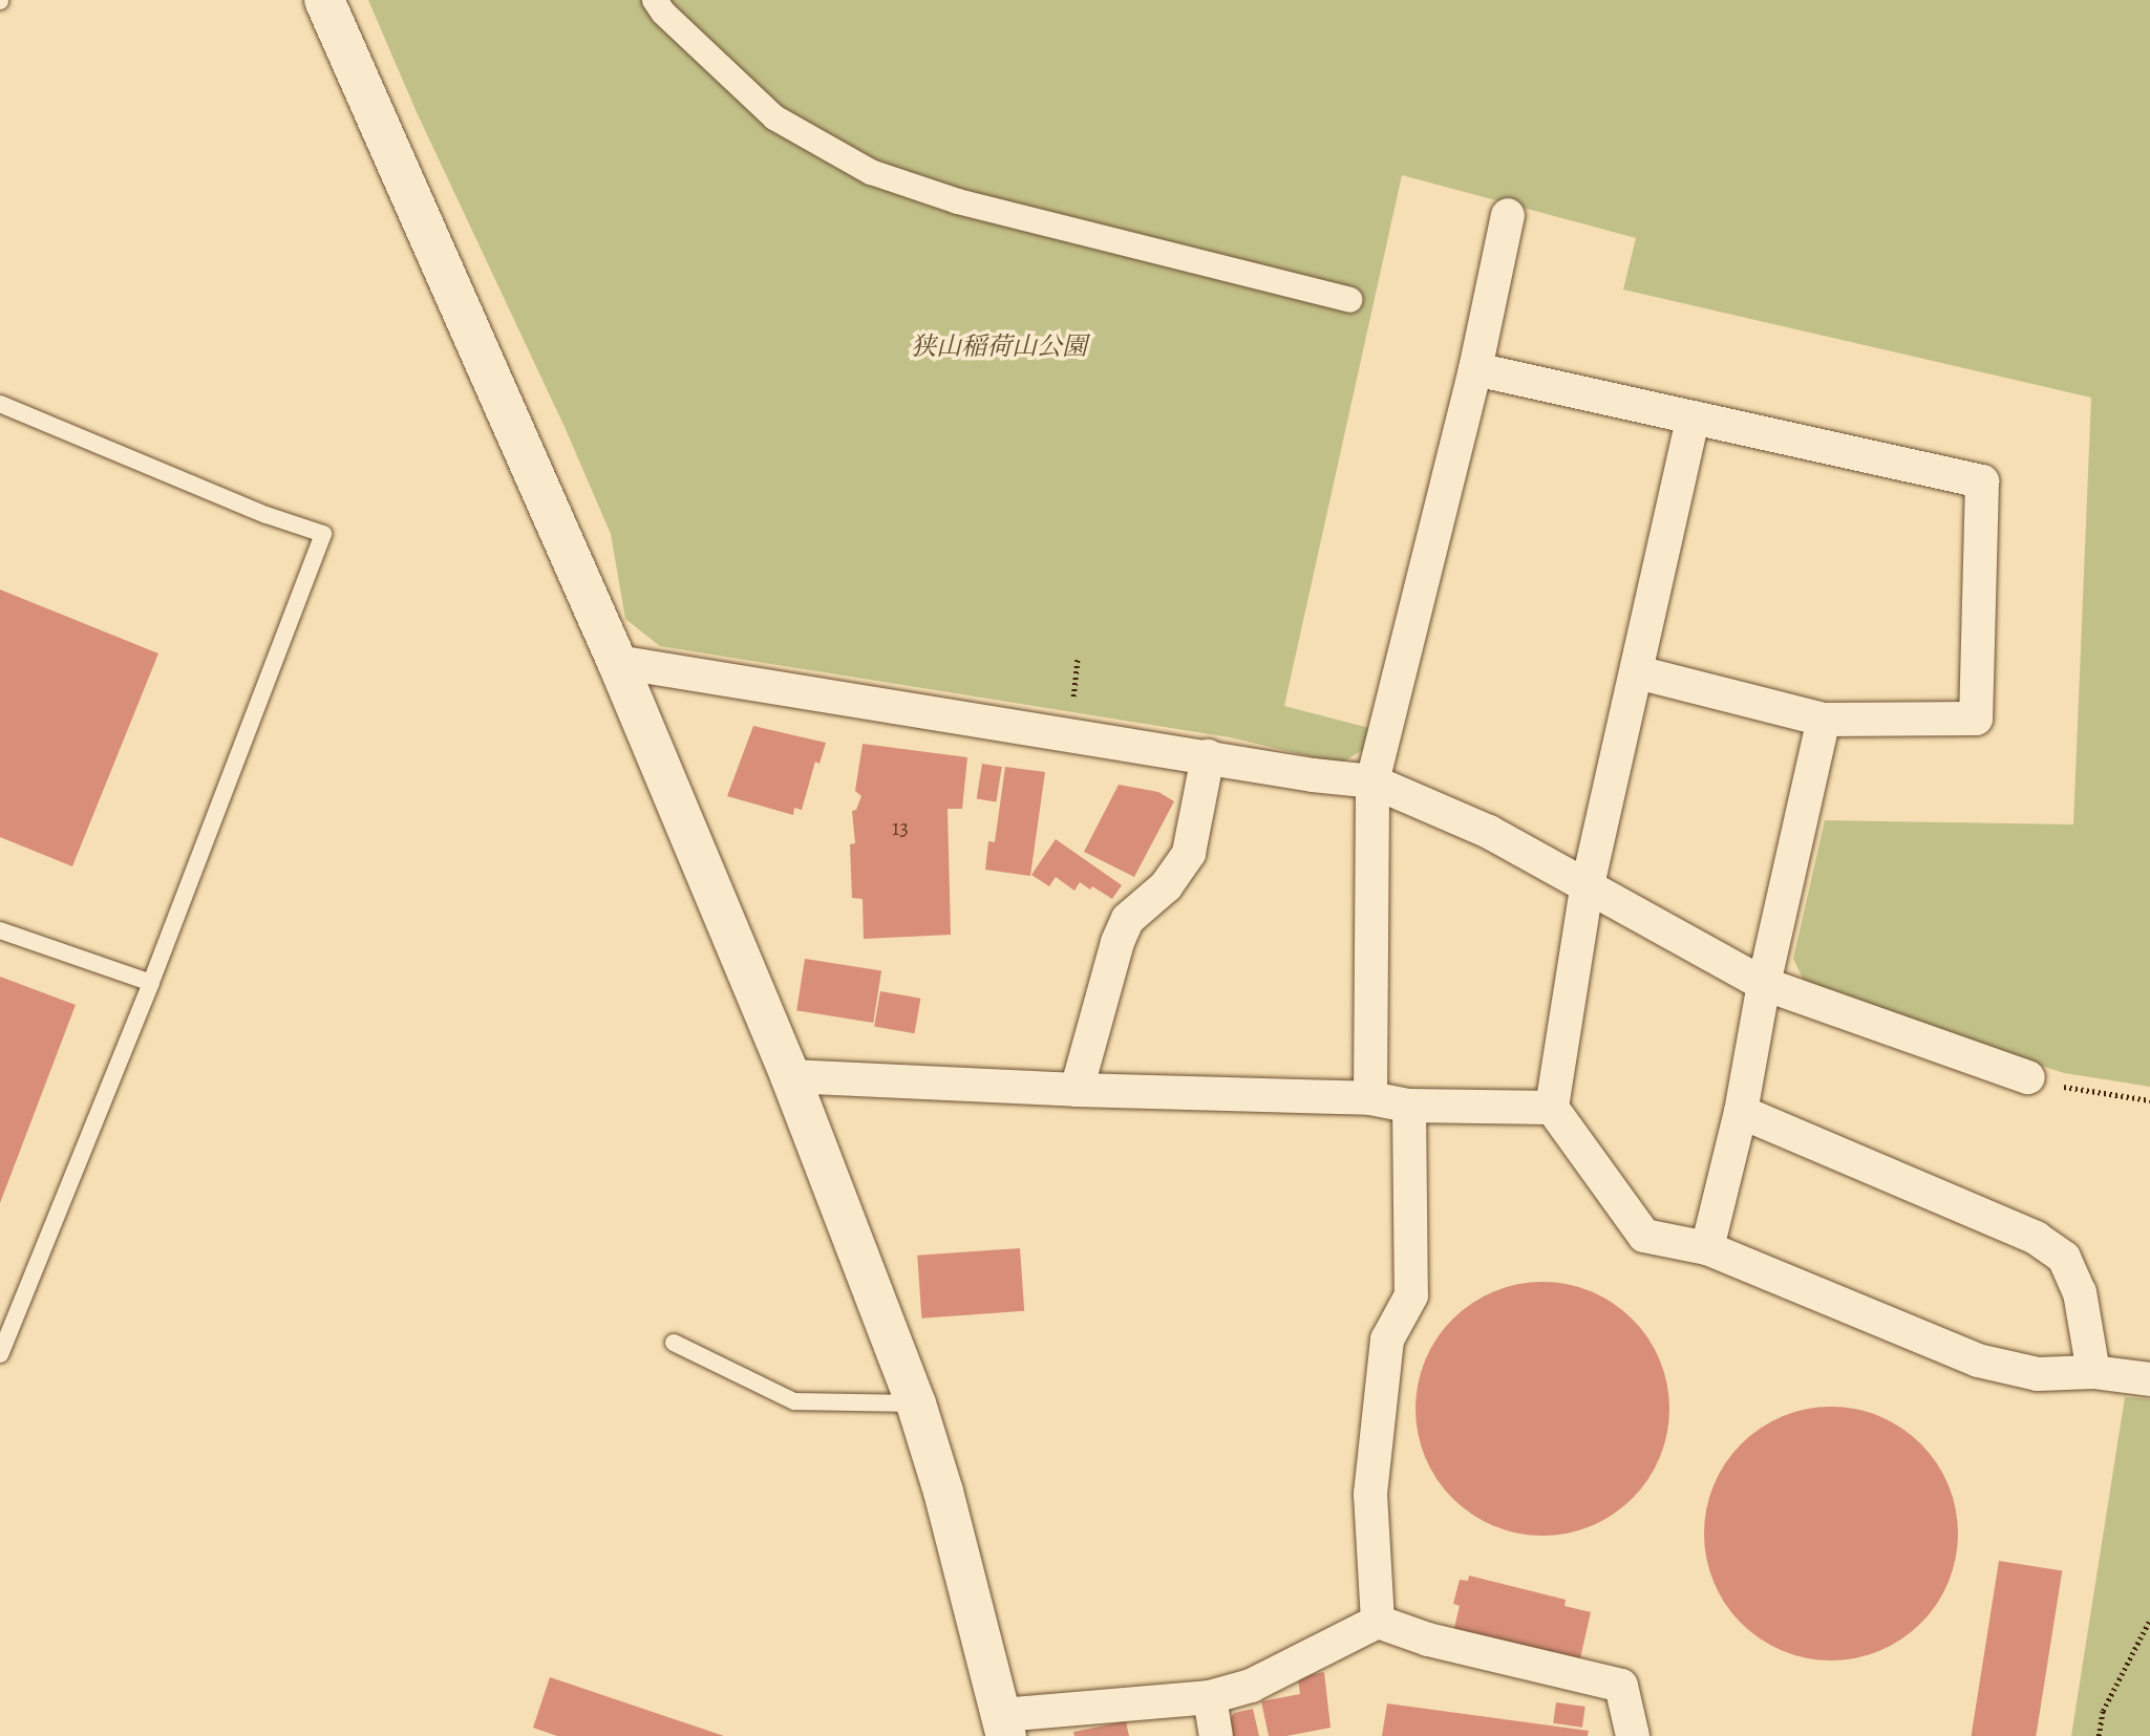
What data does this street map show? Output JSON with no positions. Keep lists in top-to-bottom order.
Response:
{
  "parks": ["狭山稲荷山公園"],
  "house_numbers": ["13"]
}
